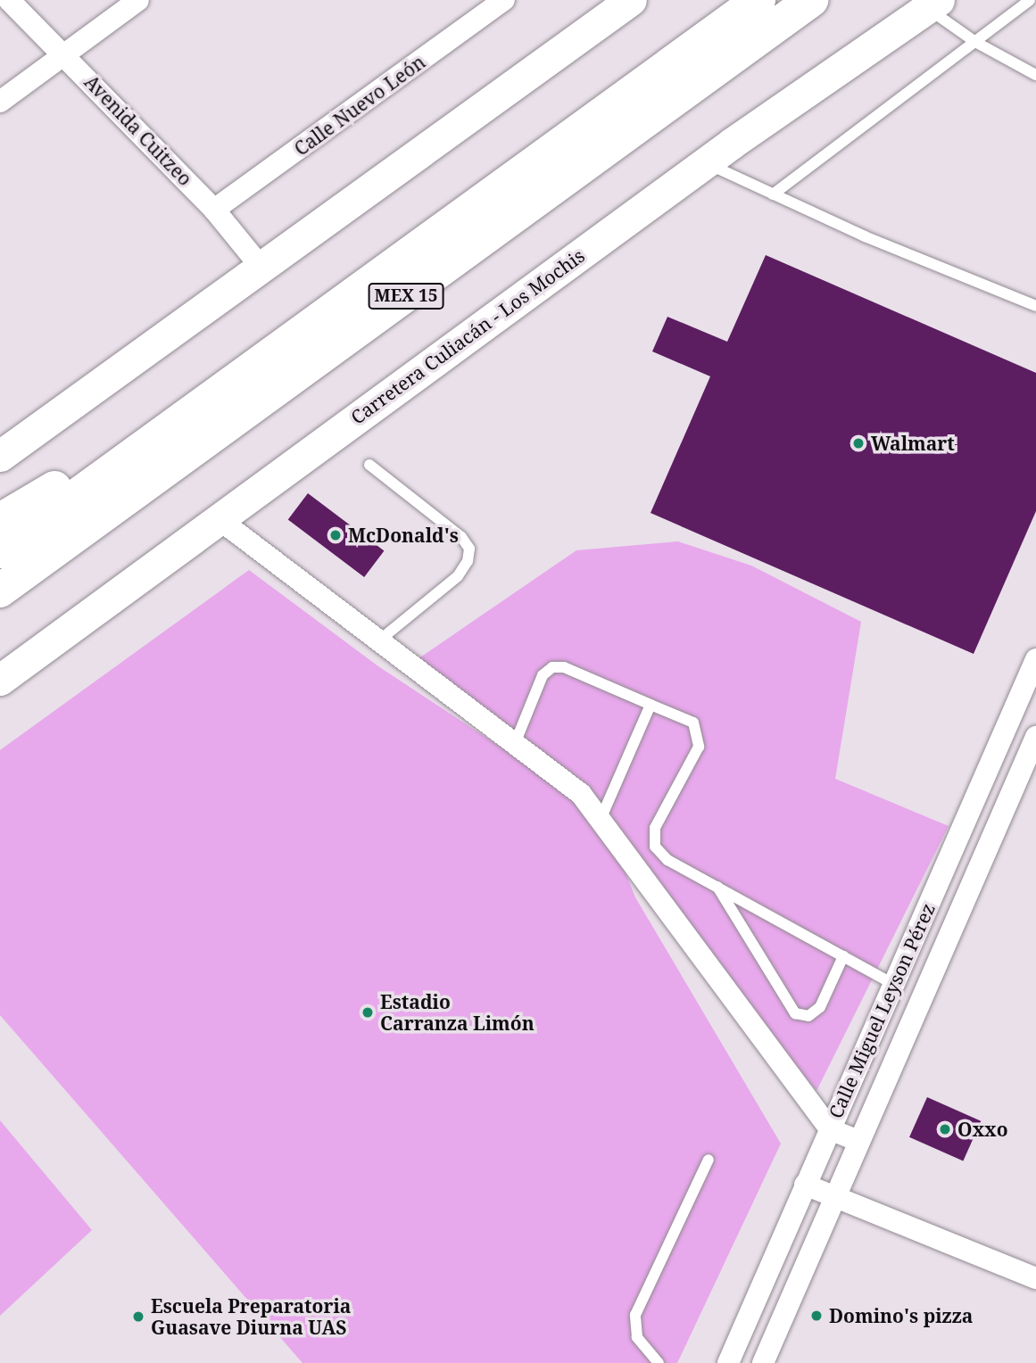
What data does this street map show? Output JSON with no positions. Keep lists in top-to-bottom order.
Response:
{
  "streets": {
    "highway": ["MEX 15"],
    "main road": ["Carretera Culiacán - Los Mochis"],
    "street": ["Calle Nuevo León", "Avenida Cuitzeo", "Calle Miguel Leyson Pérez"]
  },
  "crossings": [
    ["Calle Nuevo León", "Avenida Cuitzeo"]
  ],
  "places": [
    "Walmart",
    "McDonald's",
    "Estadio Carranza Limón",
    "Oxxo",
    "Domino's pizza",
    "Escuela Preparatoria Guasave Diurna UAS"
  ]
}
